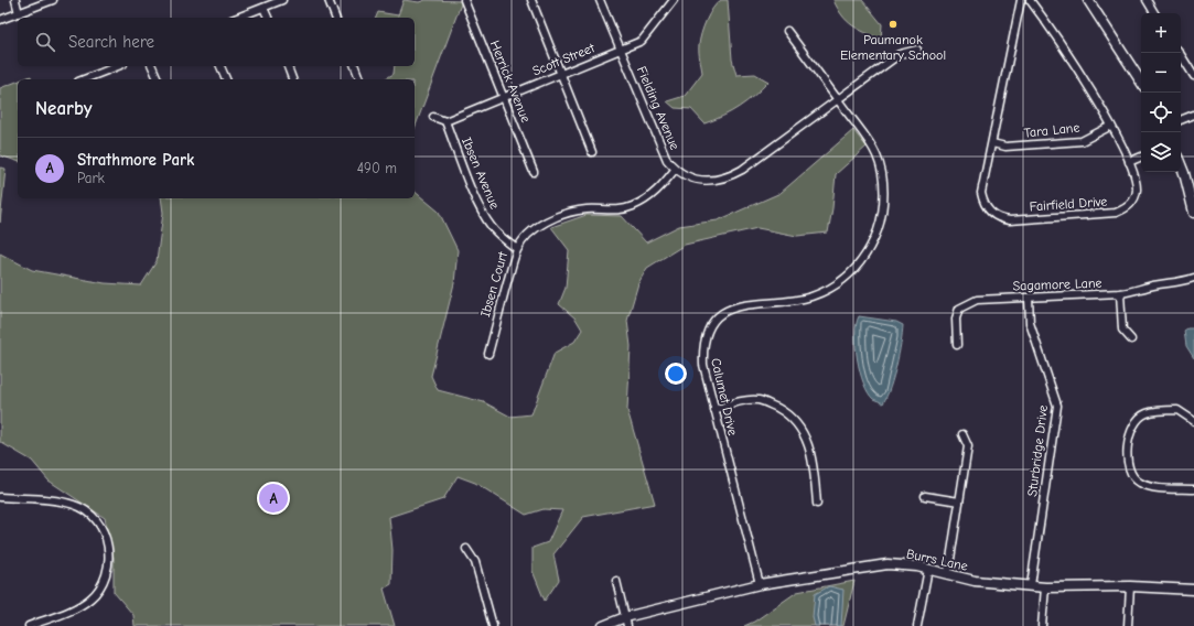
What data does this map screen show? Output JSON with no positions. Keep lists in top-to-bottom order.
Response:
{
  "streets": {
    "street": [
      "Scott Street",
      "Herrick Avenue",
      "Fielding Avenue",
      "Tara Lane",
      "Ibsen Avenue",
      "Fairfield Drive",
      "Ibsen Court",
      "Sagamore Lane",
      "Calumet Drive",
      "Sturbridge Drive",
      "Burrs Lane"
    ]
  },
  "crossings": [
    ["Scott Street", "Herrick Avenue"],
    ["Scott Street", "Fielding Avenue"],
    ["Scott Street", "Ibsen Avenue"],
    ["Fielding Avenue", "Ibsen Court"],
    ["Fielding Avenue", "Calumet Drive"],
    ["Tara Lane", "Fairfield Drive"],
    ["Ibsen Avenue", "Ibsen Court"],
    ["Sagamore Lane", "Sturbridge Drive"],
    ["Calumet Drive", "Burrs Lane"],
    ["Sturbridge Drive", "Burrs Lane"]
  ],
  "places": ["Paumanok Elementary School"],
  "page": {
    "map_buttons": ["+", "−"],
    "search": "Search here",
    "heading": "Nearby",
    "list": [
      {
        "mark": "A",
        "name": "Strathmore Park",
        "note": "Park",
        "value": "490 m"
      }
    ],
    "pins": "A"
  }
}
